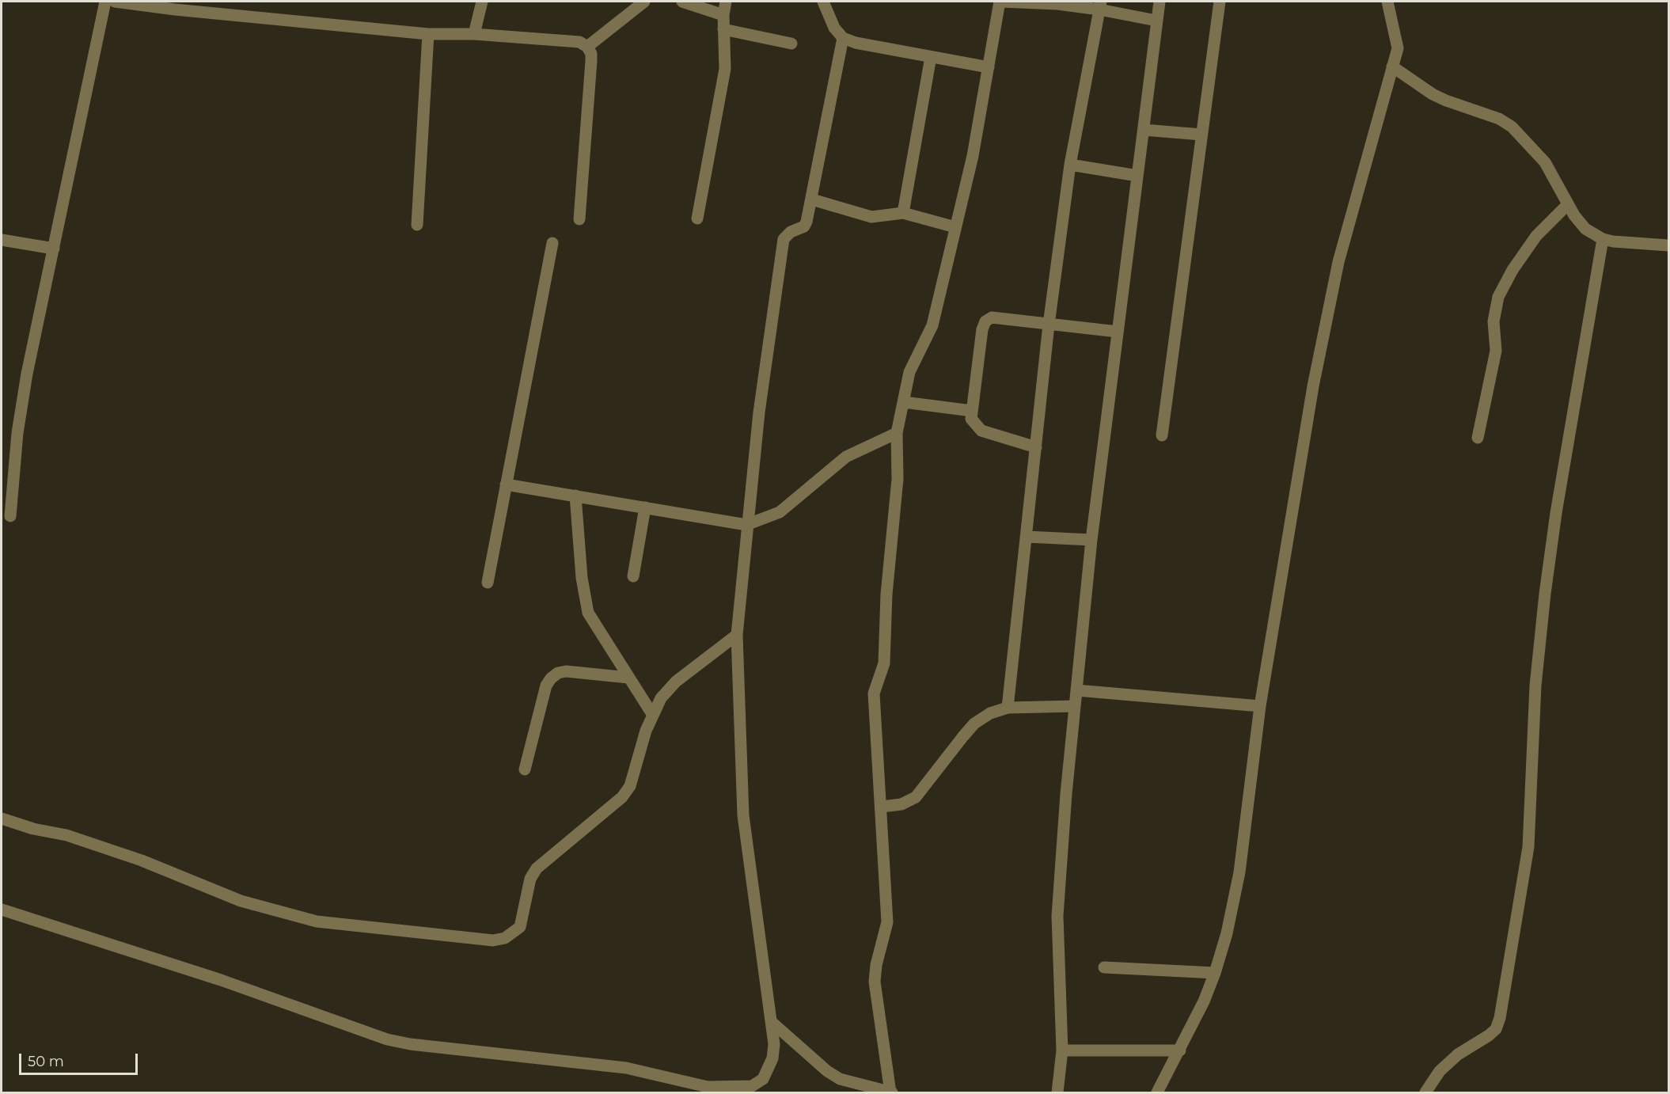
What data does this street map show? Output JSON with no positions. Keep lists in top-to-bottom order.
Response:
{
  "scale_bar": "50 m"
}
